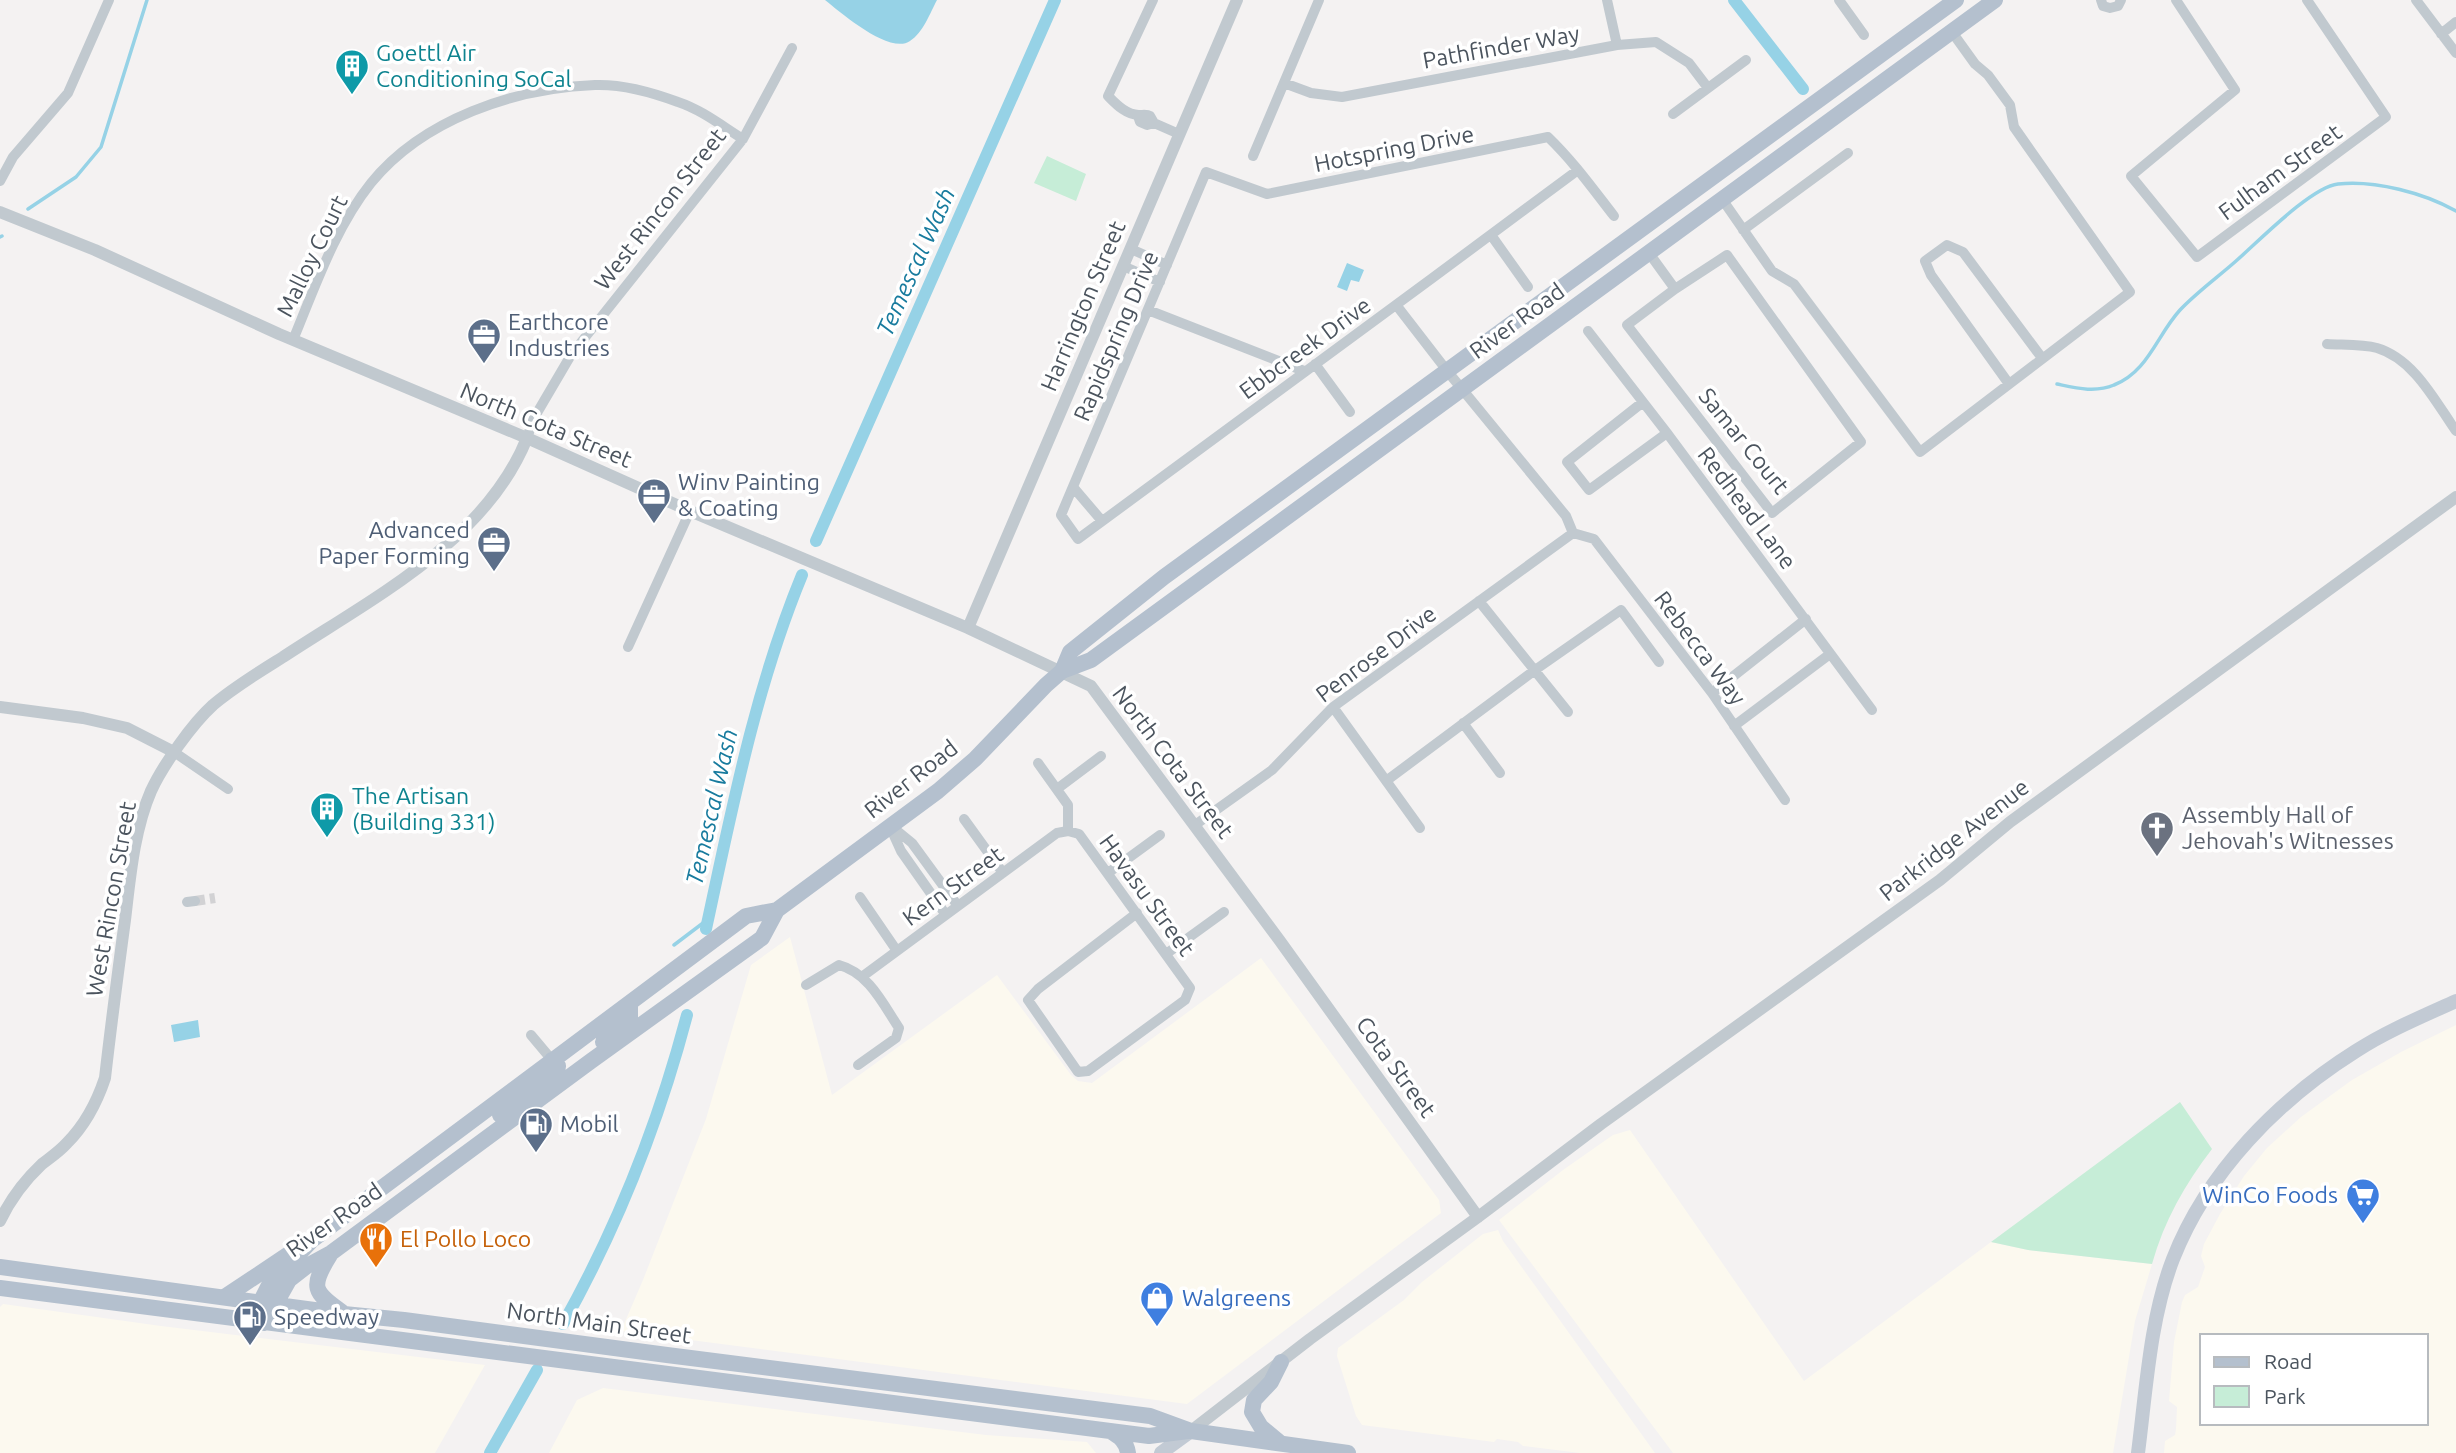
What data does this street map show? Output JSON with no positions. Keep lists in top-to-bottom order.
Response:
{
  "streets": {
    "main road": ["River Road", "North Main Street"],
    "street": [
      "Pathfinder Way",
      "Hotspring Drive",
      "Fulham Street",
      "West Rincon Street",
      "Malloy Court",
      "Harrington Street",
      "Rapidspring Drive",
      "Ebbcreek Drive",
      "North Cota Street",
      "Samar Court",
      "Redhead Lane",
      "Rebecca Way",
      "Penrose Drive",
      "Parkridge Avenue",
      "Kern Street",
      "Havasu Street",
      "Cota Street"
    ]
  },
  "crossings": [
    ["Hotspring Drive", "Rapidspring Drive"],
    ["Hotspring Drive", "Ebbcreek Drive"],
    ["West Rincon Street", "Malloy Court"],
    ["West Rincon Street", "North Cota Street"],
    ["Malloy Court", "North Cota Street"],
    ["Harrington Street", "North Cota Street"],
    ["River Road", "North Cota Street"],
    ["River Road", "North Main Street"],
    ["Rapidspring Drive", "Ebbcreek Drive"],
    ["North Cota Street", "Penrose Drive"],
    ["North Cota Street", "Cota Street"],
    ["Rebecca Way", "Penrose Drive"],
    ["Parkridge Avenue", "Cota Street"],
    ["Parkridge Avenue", "North Main Street"],
    ["Kern Street", "Havasu Street"]
  ],
  "water": ["Temescal Wash"],
  "places": {
    "building": ["Goettl Air Conditioning SoCal", "The Artisan (Building 331)"],
    "office": ["Earthcore Industries", "Winv Painting & Coating", "Advanced Paper Forming"],
    "church": ["Assembly Hall of Jehovah's Witnesses"],
    "fuel station": ["Mobil", "Speedway"],
    "supermarket": ["WinCo Foods"],
    "restaurant": ["El Pollo Loco"],
    "shop": ["Walgreens"]
  },
  "legend": ["Road", "Park"]
}
